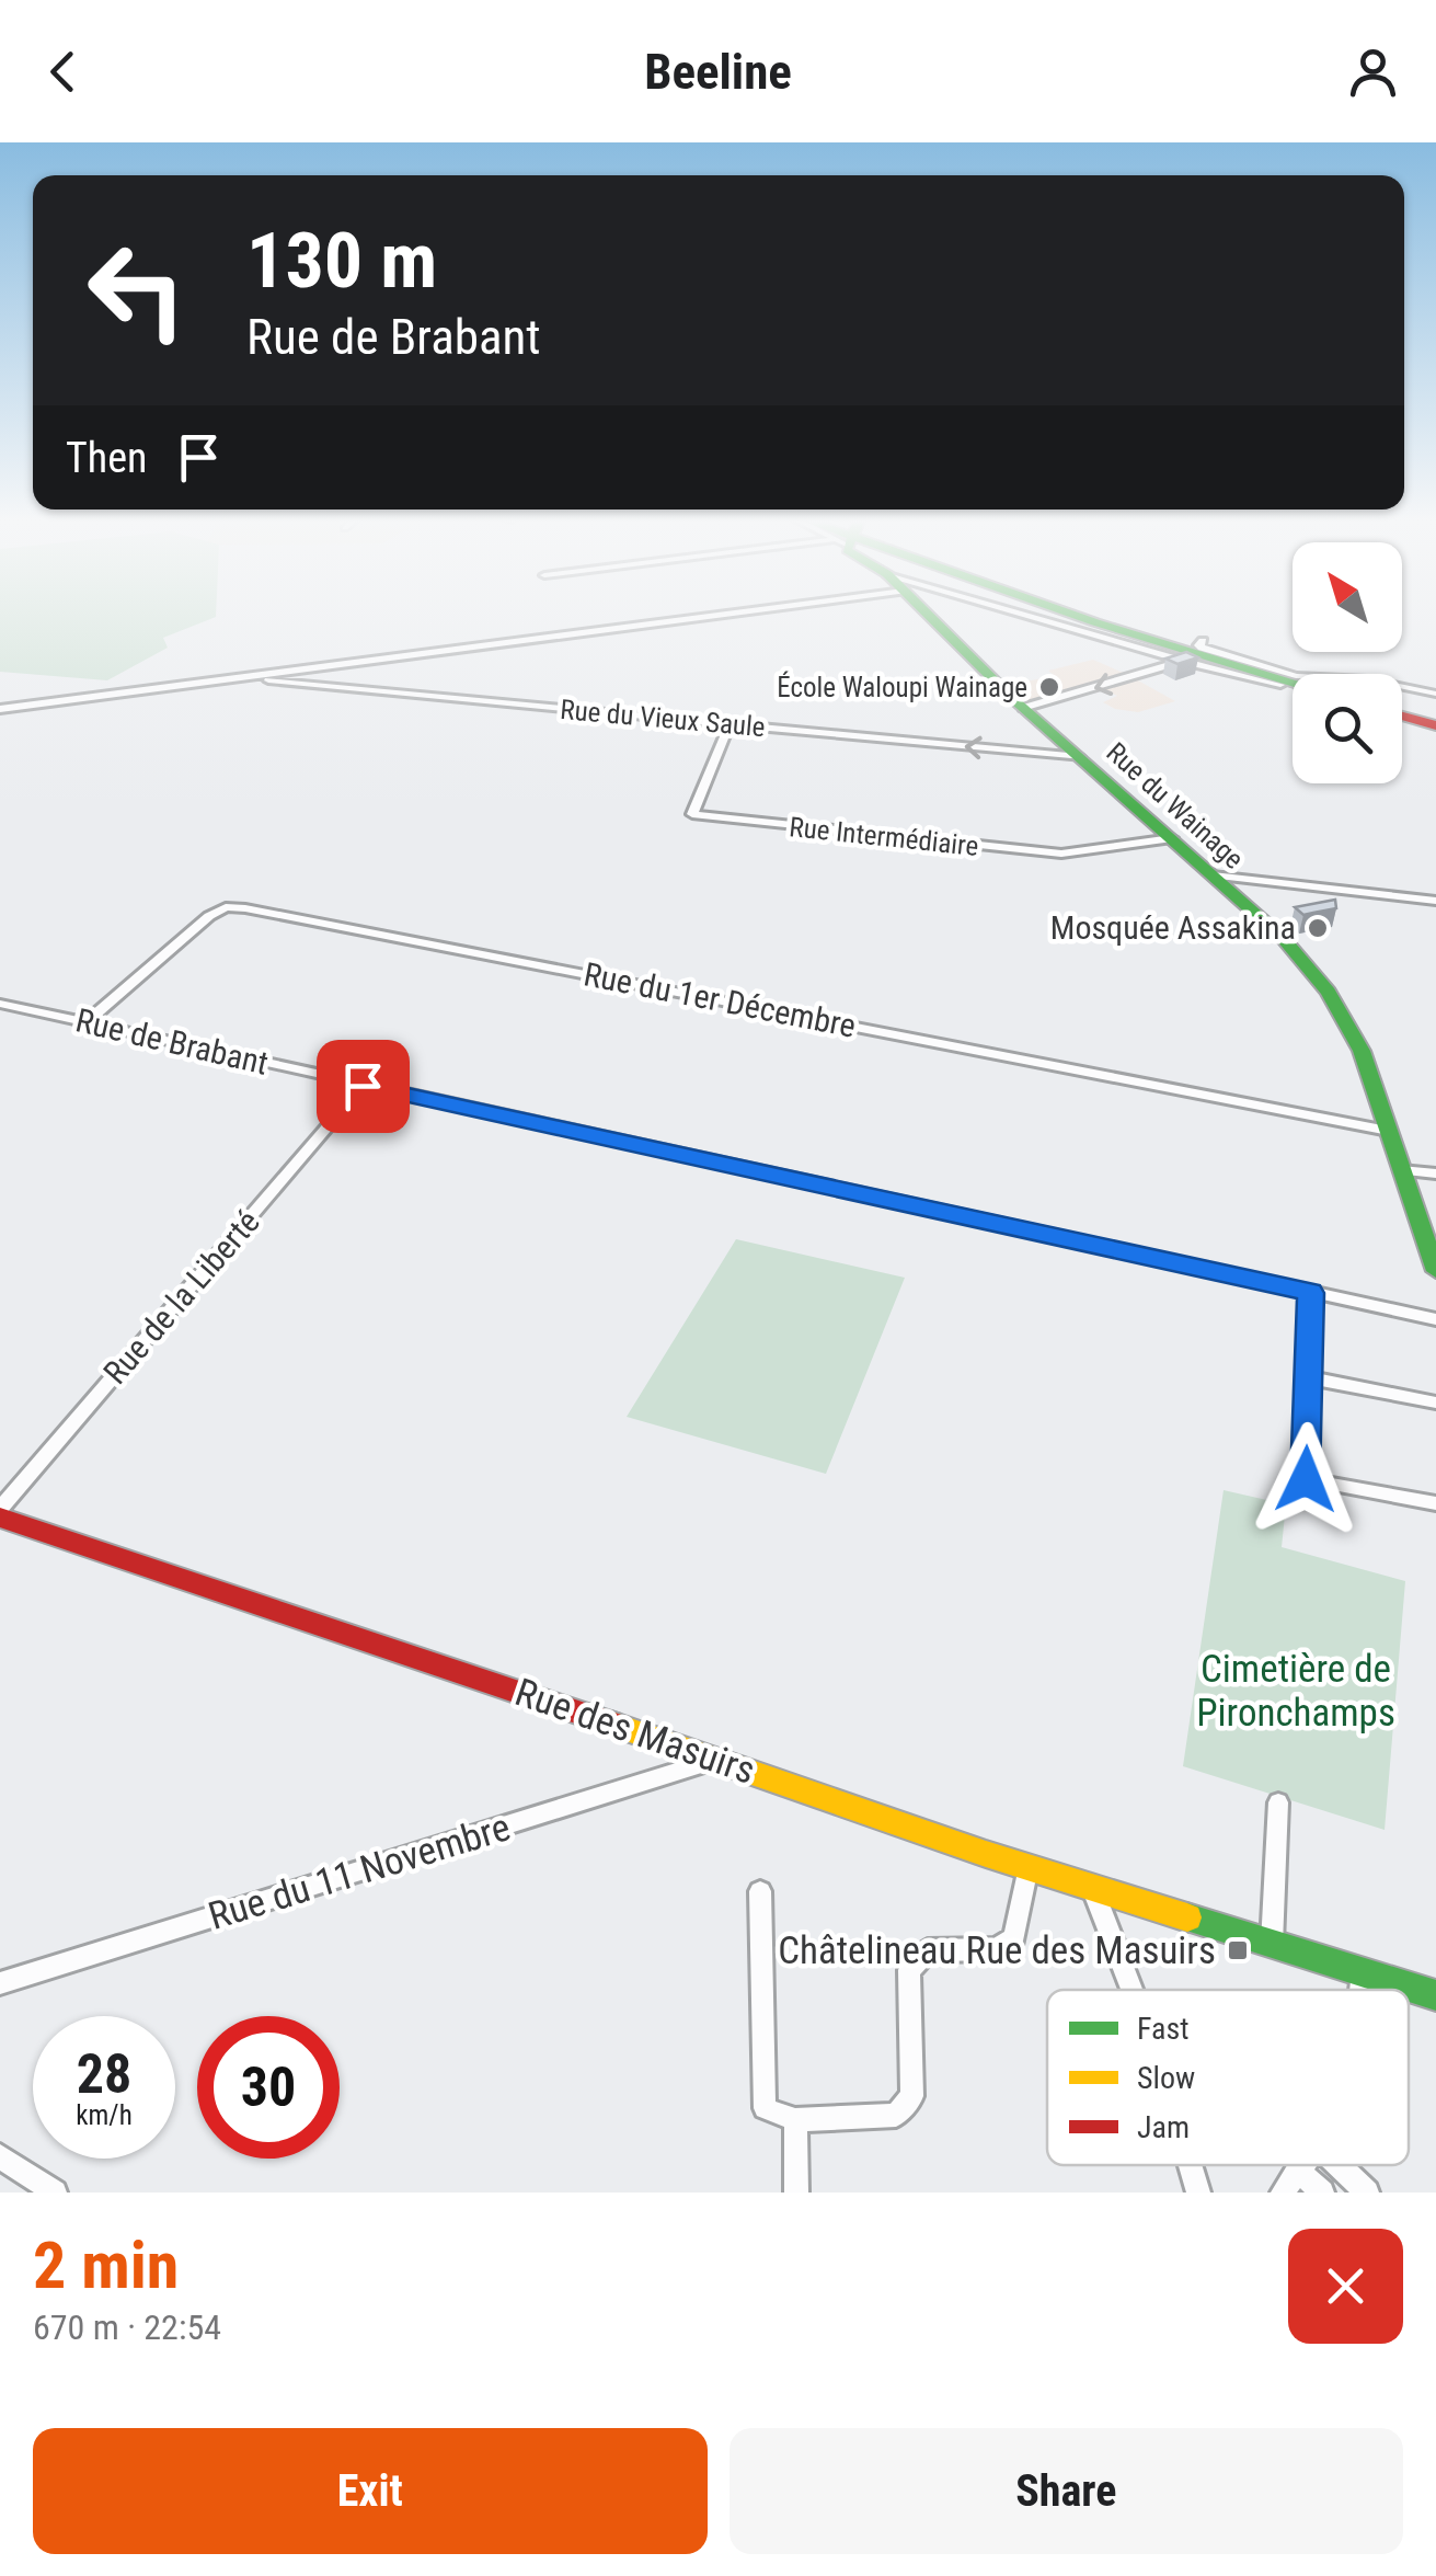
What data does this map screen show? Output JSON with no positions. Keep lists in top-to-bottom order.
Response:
{
  "streets": {
    "main road": ["Rue du Wainage", "Rue des Masuirs"],
    "street": [
      "Rue du Vieux Saule",
      "Rue Intermédiaire",
      "Rue du 1er Décembre",
      "Rue de Brabant",
      "Rue de la Liberté",
      "Rue du 11 Novembre"
    ]
  },
  "crossings": [
    ["Rue du Vieux Saule", "Rue du Wainage"],
    ["Rue du Vieux Saule", "Rue Intermédiaire"],
    ["Rue du Wainage", "Rue Intermédiaire"],
    ["Rue du Wainage", "Rue du 1er Décembre"],
    ["Rue du 1er Décembre", "Rue de Brabant"],
    ["Rue de Brabant", "Rue de la Liberté"],
    ["Rue des Masuirs", "Rue du 11 Novembre"]
  ],
  "one_way": ["Rue du Vieux Saule"],
  "parks": ["Cimetière de Pironchamps"],
  "places": {
    "other": ["École Waloupi Wainage", "Mosquée Assakina"],
    "transit": ["Châtelineau Rue des Masuirs"]
  },
  "legend": ["Fast", "Slow", "Jam"],
  "north": "top left",
  "page": {
    "header": "Beeline",
    "turn": ["130 m", "Rue de Brabant"],
    "then": "Then",
    "speed": "28 km/h",
    "limit": "30",
    "heading": ["2 min", "670 m · 22:54"],
    "buttons": ["Exit", "Share"]
  }
}
